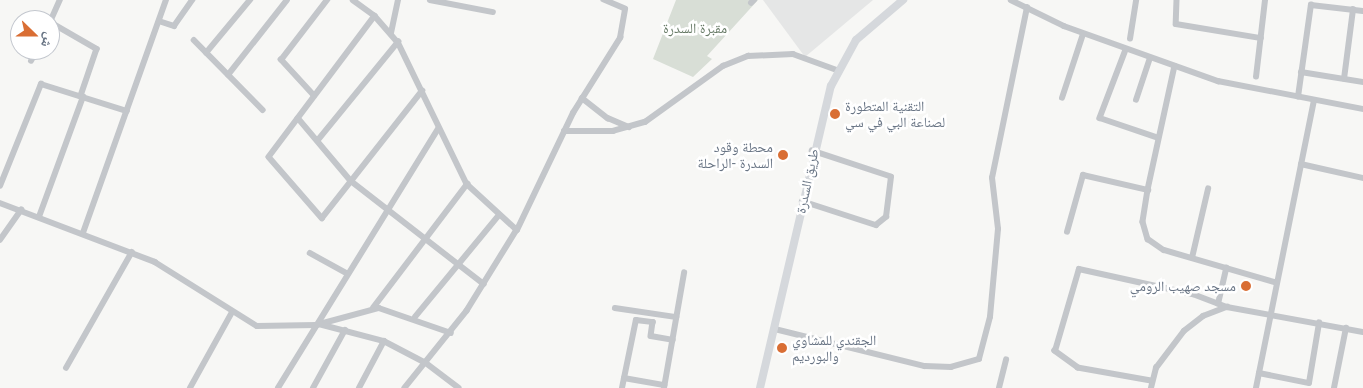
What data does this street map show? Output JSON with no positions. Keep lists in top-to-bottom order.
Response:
{
  "streets": {
    "main road": ["طريق السدرة"]
  },
  "parks": ["مقبرة السدرة"],
  "places": [
    "التقنية المتطورة لصناعة البي في سي",
    "محطة وقود السدرة -الراحلة",
    "مسجد صهيب الرومي",
    "الجقندي للمشاوي والبورديم"
  ],
  "north": "right"
}
